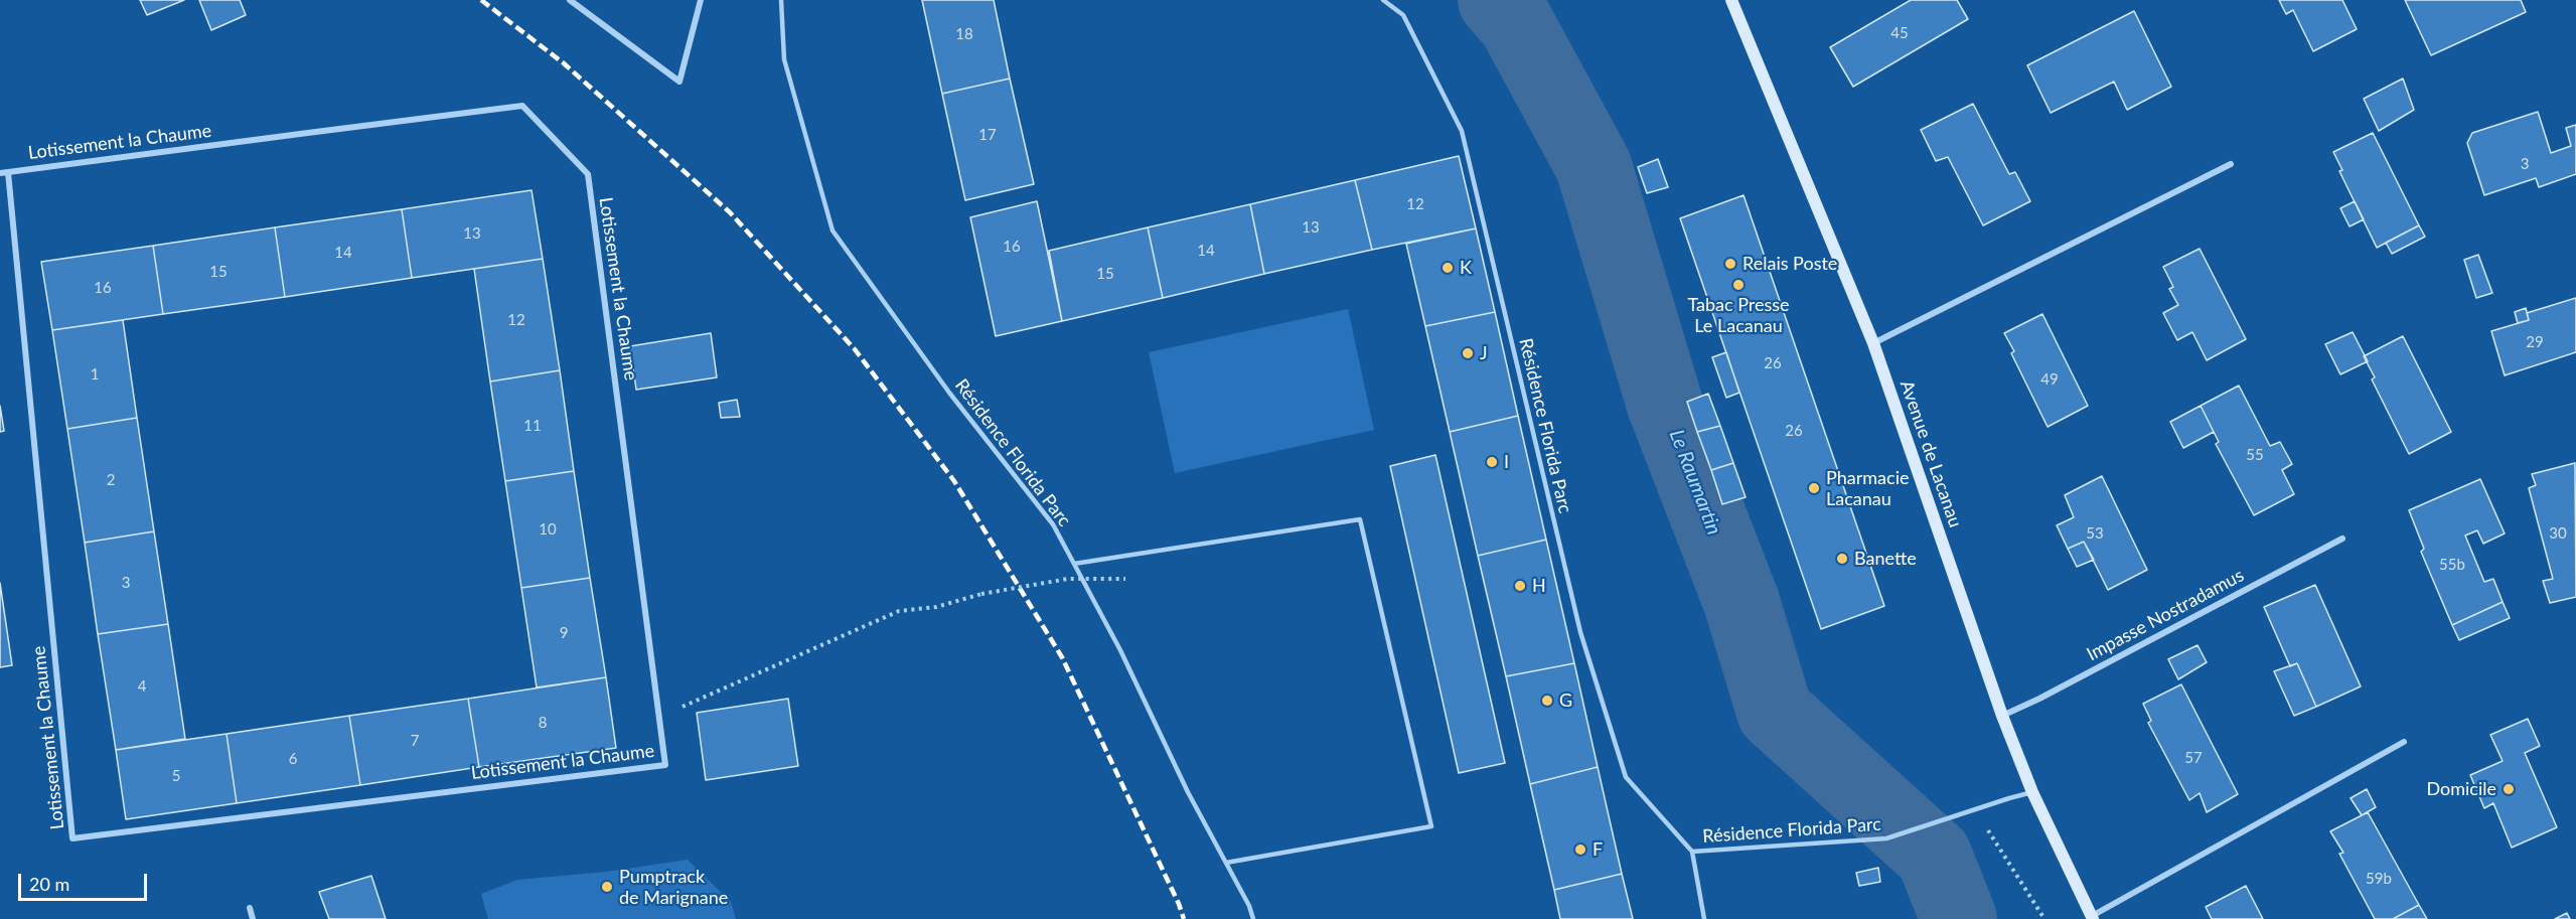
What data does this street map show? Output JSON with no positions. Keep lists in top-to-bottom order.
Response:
{
  "streets": {
    "street": ["Lotissement la Chaume", "Avenue de Lacanau", "Impasse Nostradamus"],
    "lane": ["Résidence Florida Parc"]
  },
  "crossings": [
    ["Résidence Florida Parc", "Avenue de Lacanau"],
    ["Avenue de Lacanau", "Impasse Nostradamus"]
  ],
  "water": ["Le Raumartin"],
  "places": [
    "Relais Poste",
    "K",
    "Tabac Presse Le Lacanau",
    "J",
    "I",
    "Pharmacie Lacanau",
    "Banette",
    "H",
    "G",
    "Domicile",
    "F",
    "Pumptrack de Marignane"
  ],
  "house_numbers": [
    "45",
    "18",
    "17",
    "3",
    "12",
    "13",
    "13",
    "16",
    "14",
    "14",
    "15",
    "15",
    "16",
    "12",
    "29",
    "26",
    "1",
    "49",
    "11",
    "26",
    "55",
    "2",
    "10",
    "53",
    "30",
    "55b",
    "3",
    "9",
    "4",
    "8",
    "7",
    "57",
    "6",
    "5",
    "59b"
  ],
  "scale_bar": "20 m"
}
